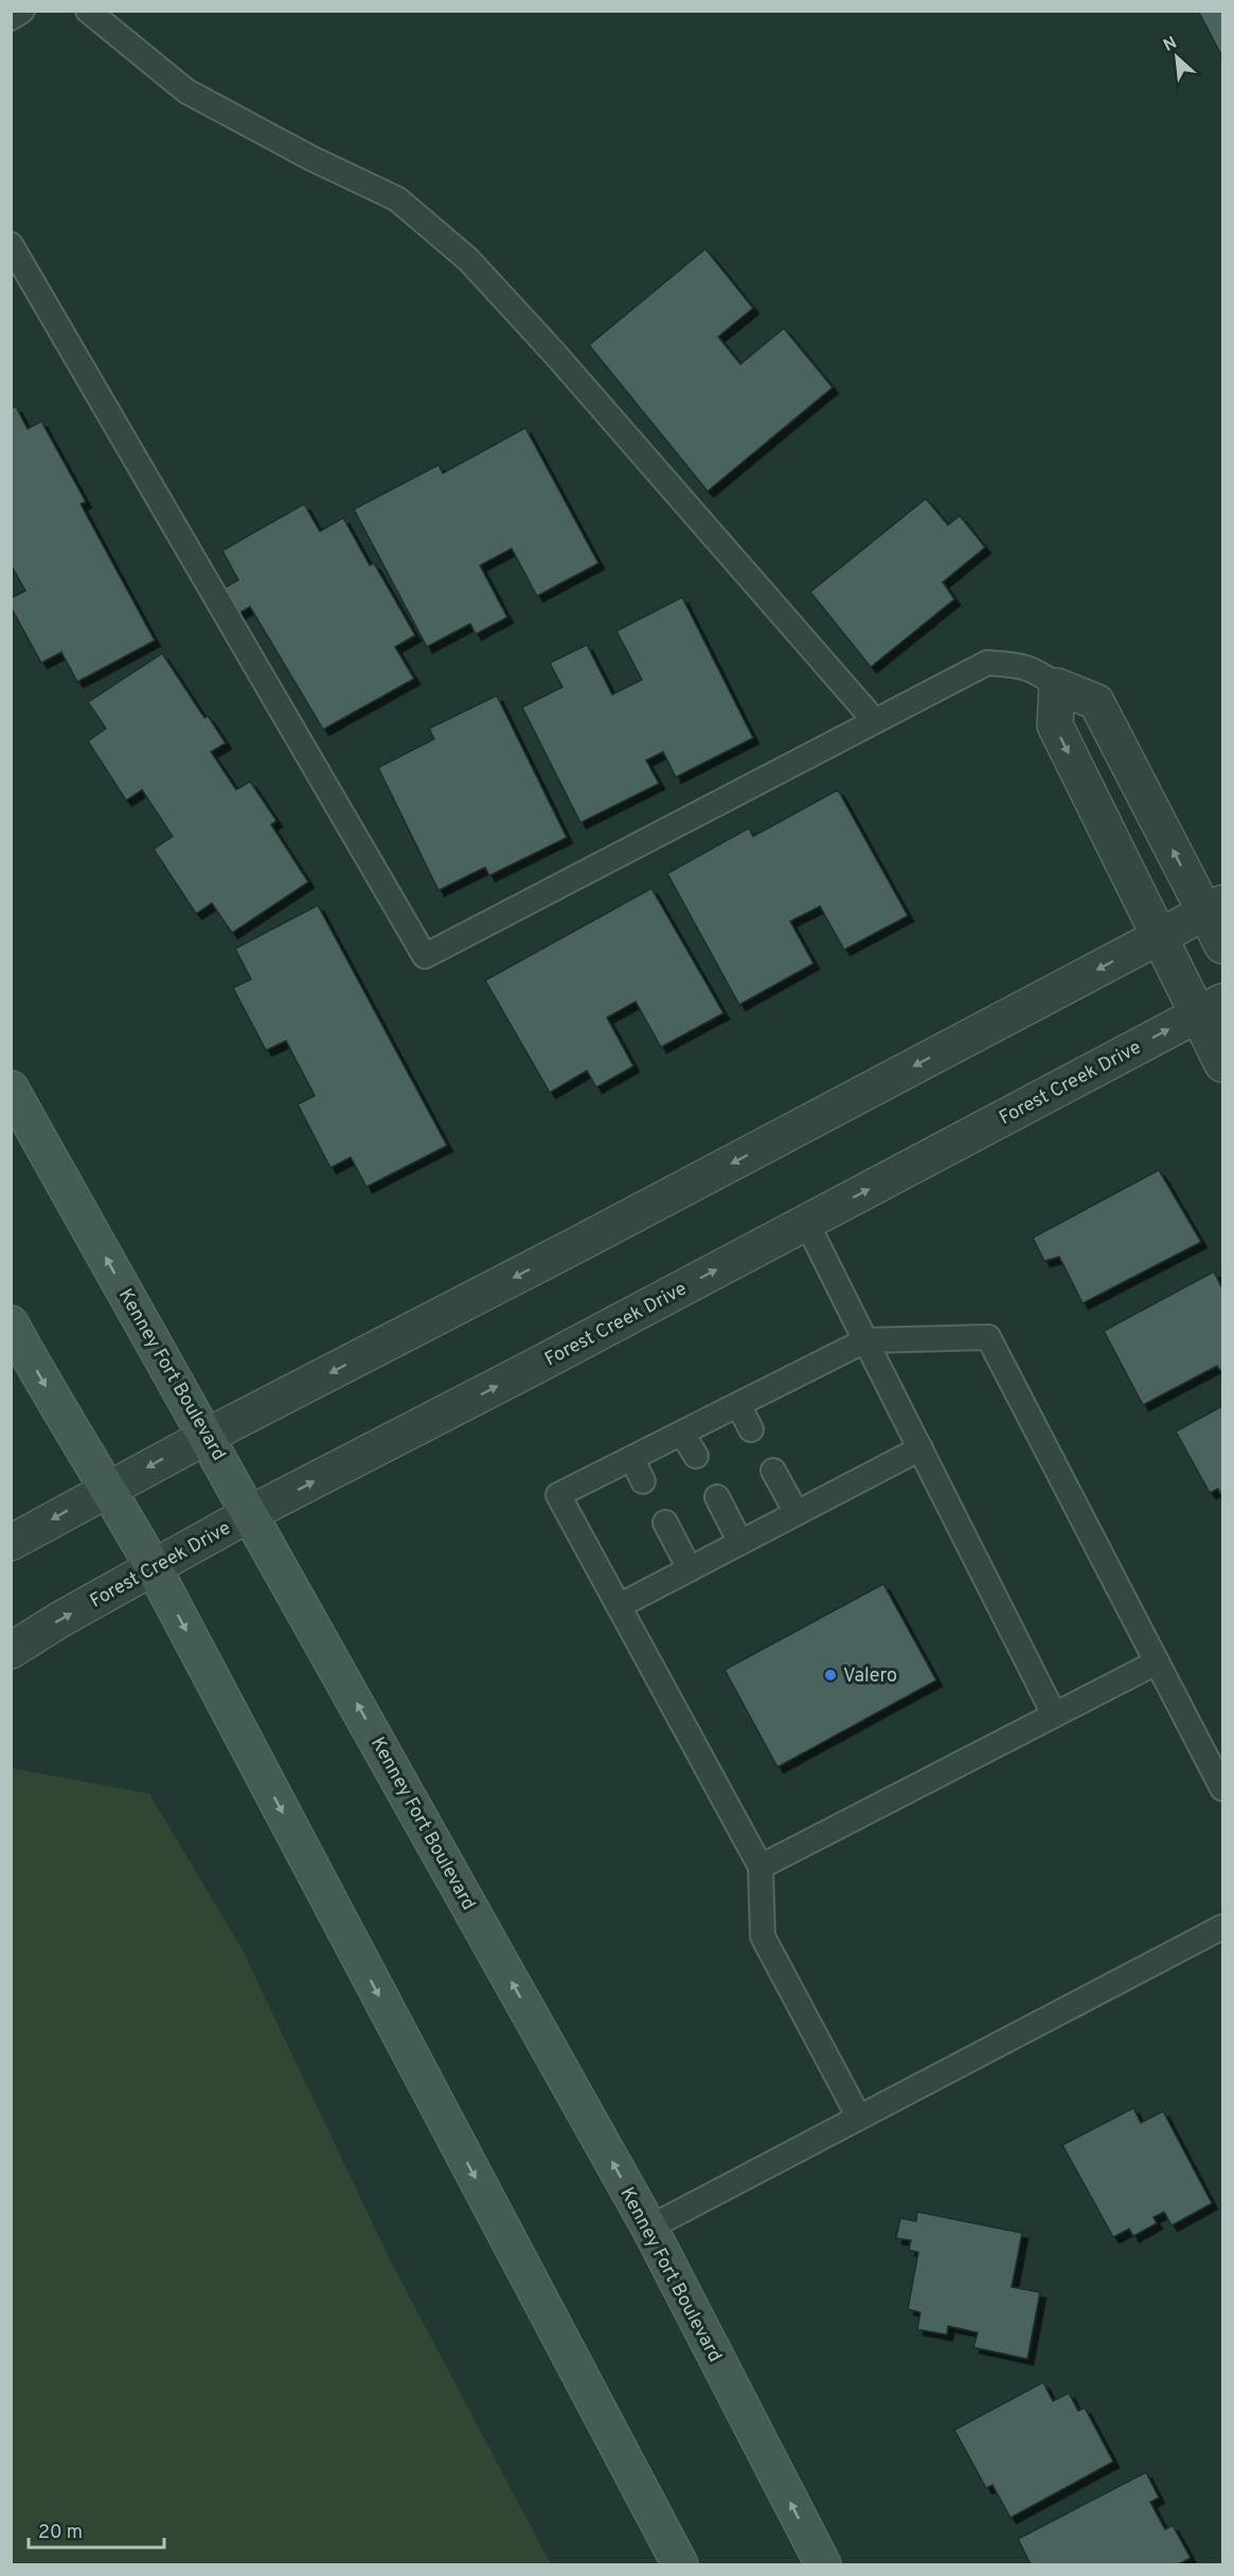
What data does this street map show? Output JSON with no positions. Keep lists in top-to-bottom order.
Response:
{
  "streets": {
    "main road": ["Kenney Fort Boulevard"],
    "street": ["Forest Creek Drive"]
  },
  "crossings": [
    ["Forest Creek Drive", "Kenney Fort Boulevard"]
  ],
  "places": ["Valero"],
  "scale_bar": "20 m",
  "north": "top left"
}
